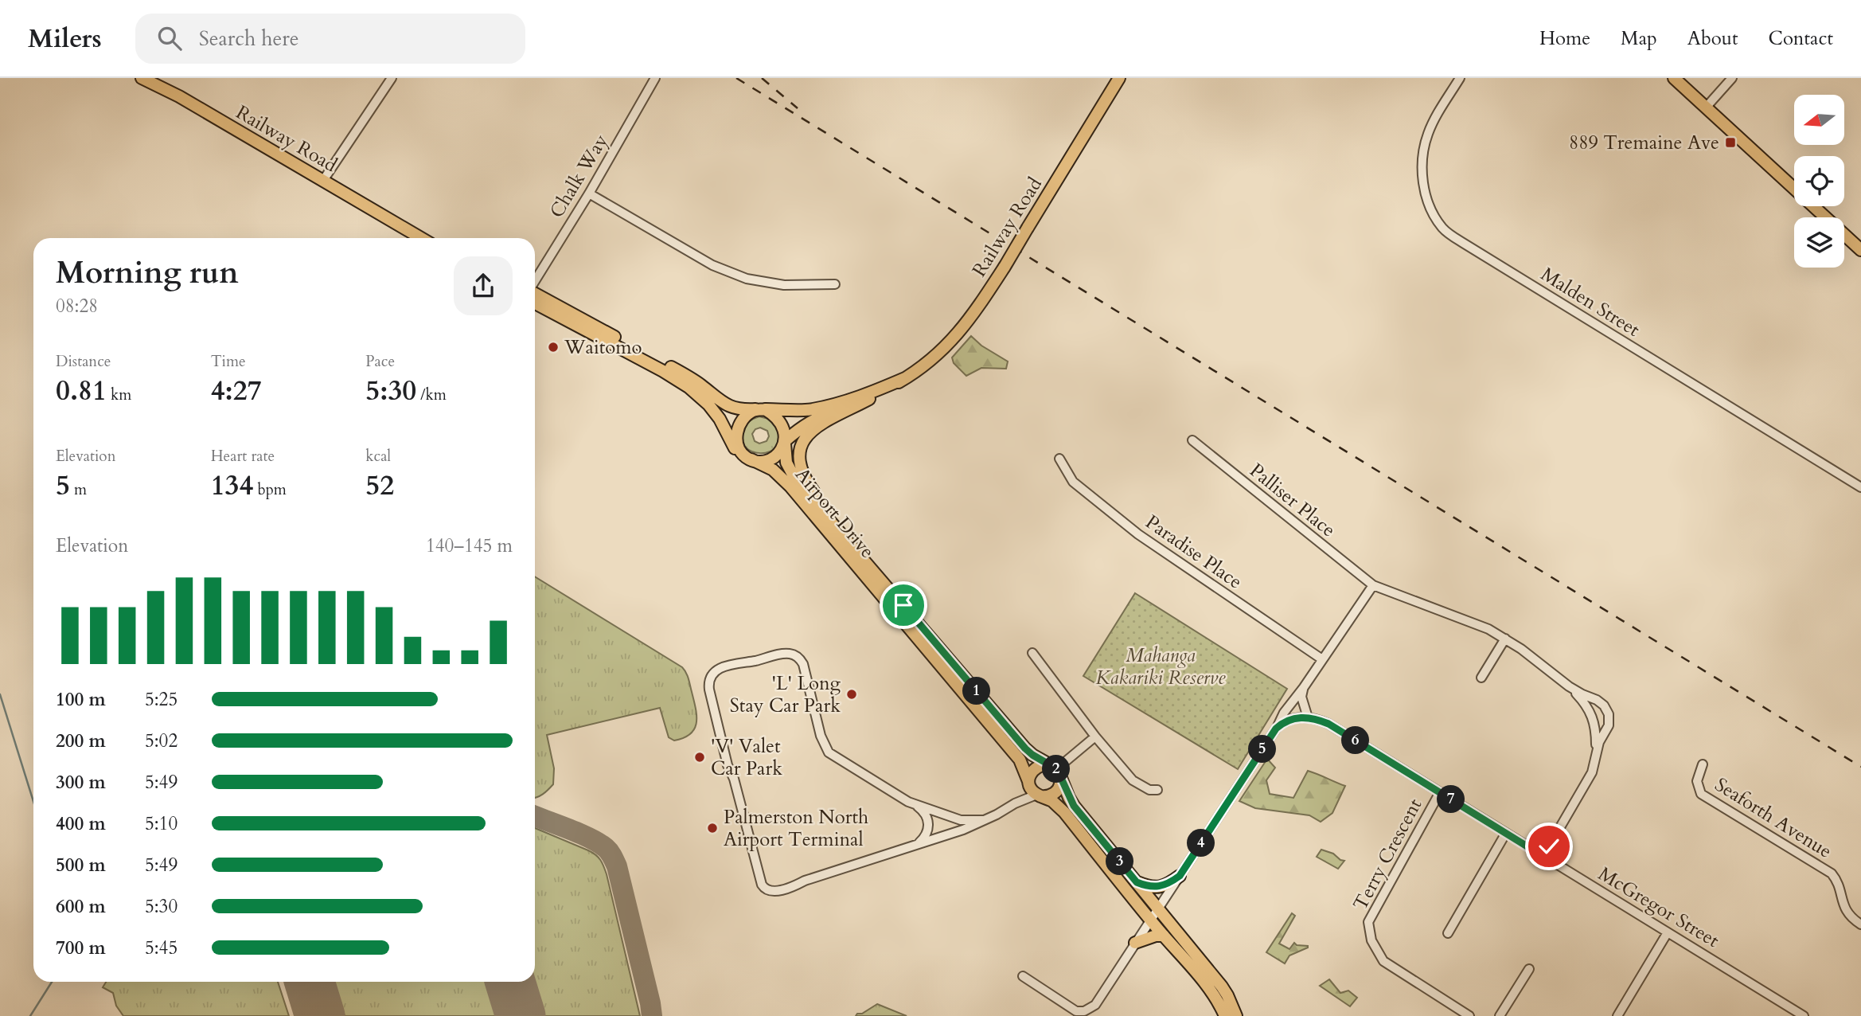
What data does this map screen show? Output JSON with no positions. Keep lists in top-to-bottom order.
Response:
{
  "streets": {
    "main road": ["Railway Road", "Airport Drive"],
    "street": [
      "Chalk Way",
      "Malden Street",
      "Palliser Place",
      "Paradise Place",
      "Seaforth Avenue",
      "Terry Crescent",
      "McGregor Street"
    ]
  },
  "crossings": [
    ["Railway Road", "Airport Drive"],
    ["Terry Crescent", "McGregor Street"]
  ],
  "parks": ["Mahanga Kakariki Reserve"],
  "places": {
    "transit": ["889 Tremaine Ave"],
    "other": [
      "Waitomo",
      "'L' Long Stay Car Park",
      "'V' Valet Car Park",
      "Palmerston North Airport Terminal"
    ]
  },
  "north": "left",
  "page": {
    "header": "Milers",
    "search": "Search here",
    "nav": [
      "Home",
      "Map",
      "About",
      "Contact"
    ],
    "heading": ["Morning run", "08:28"],
    "stats": [
      ["Distance", "0.81 km"],
      ["Time", "4:27"],
      ["Pace", "5:30 /km"],
      ["Elevation", "5 m"],
      ["Heart rate", "134 bpm"],
      ["kcal", "52"]
    ],
    "chart": ["Elevation", "140–145 m"],
    "pins": [
      "1",
      "6",
      "5",
      "2",
      "7",
      "4",
      "3"
    ],
    "list": [
      {
        "name": "100 m",
        "note": "5:25"
      },
      {
        "name": "200 m",
        "note": "5:02"
      },
      {
        "name": "300 m",
        "note": "5:49"
      },
      {
        "name": "400 m",
        "note": "5:10"
      },
      {
        "name": "500 m",
        "note": "5:49"
      },
      {
        "name": "600 m",
        "note": "5:30"
      },
      {
        "name": "700 m",
        "note": "5:45"
      }
    ]
  }
}
